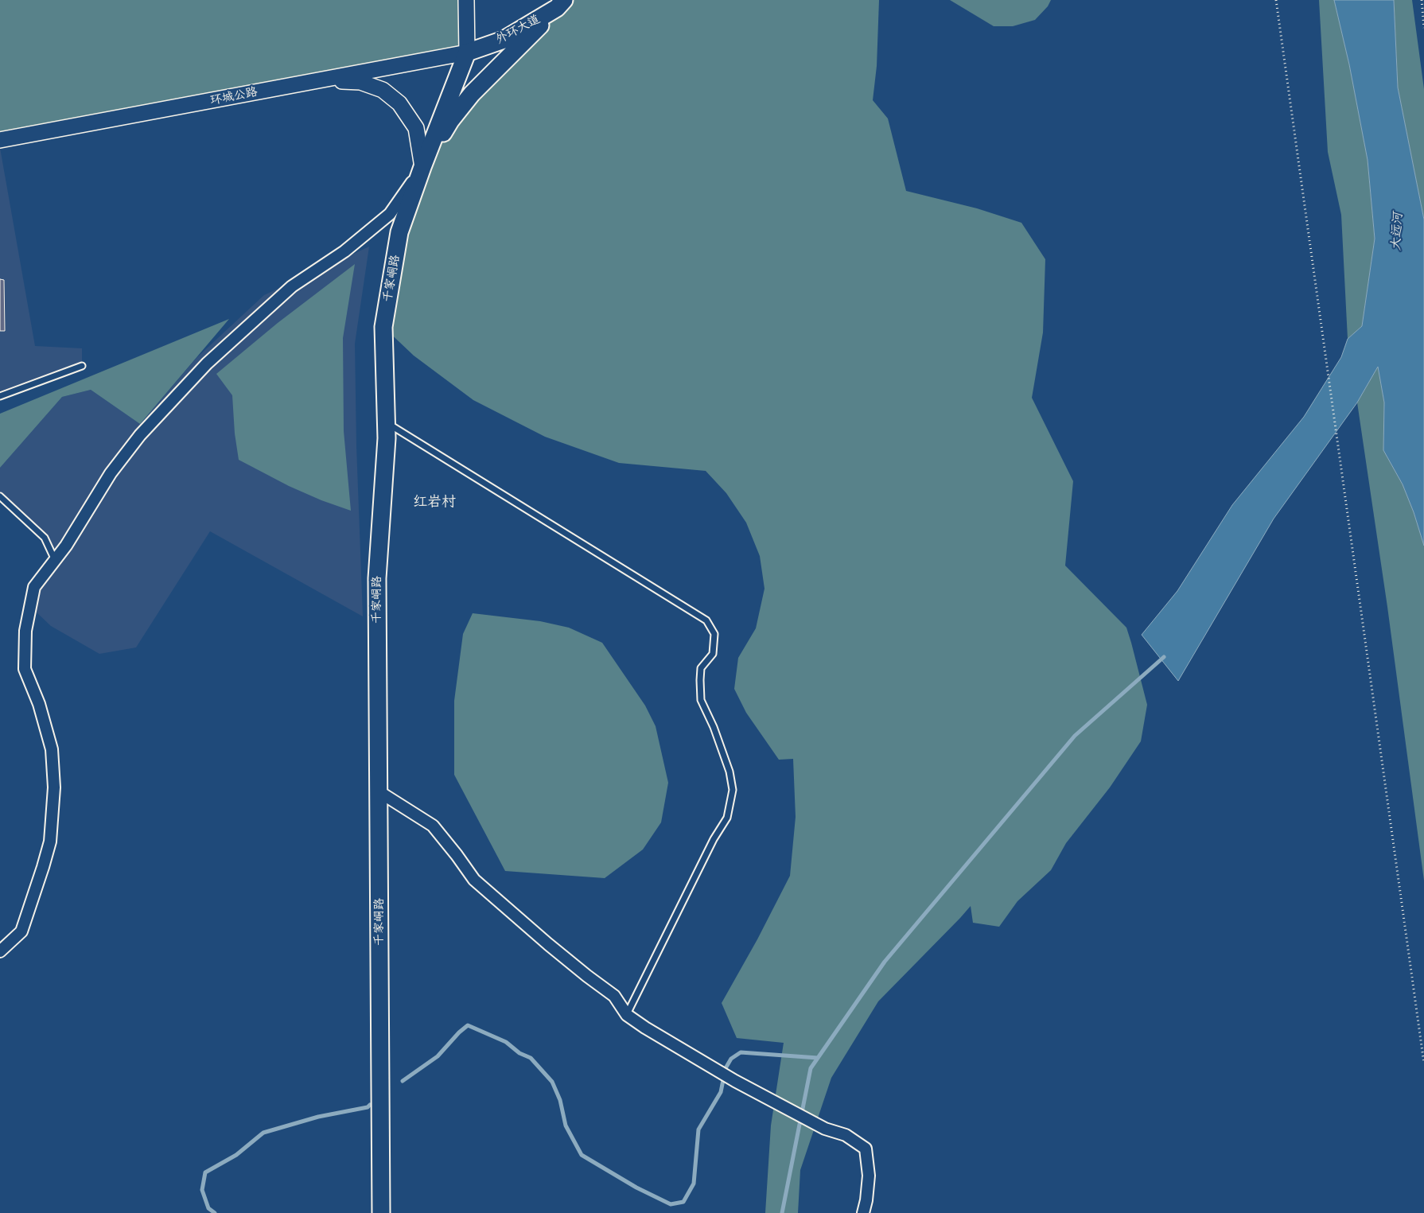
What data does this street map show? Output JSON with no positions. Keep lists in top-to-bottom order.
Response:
{
  "streets": {
    "main road": ["外环大道", "环城公路", "千家峒路"]
  },
  "crossings": [
    ["外环大道", "环城公路"],
    ["外环大道", "千家峒路"],
    ["环城公路", "千家峒路"]
  ],
  "districts": ["红岩村"],
  "water": ["大远河"]
}
